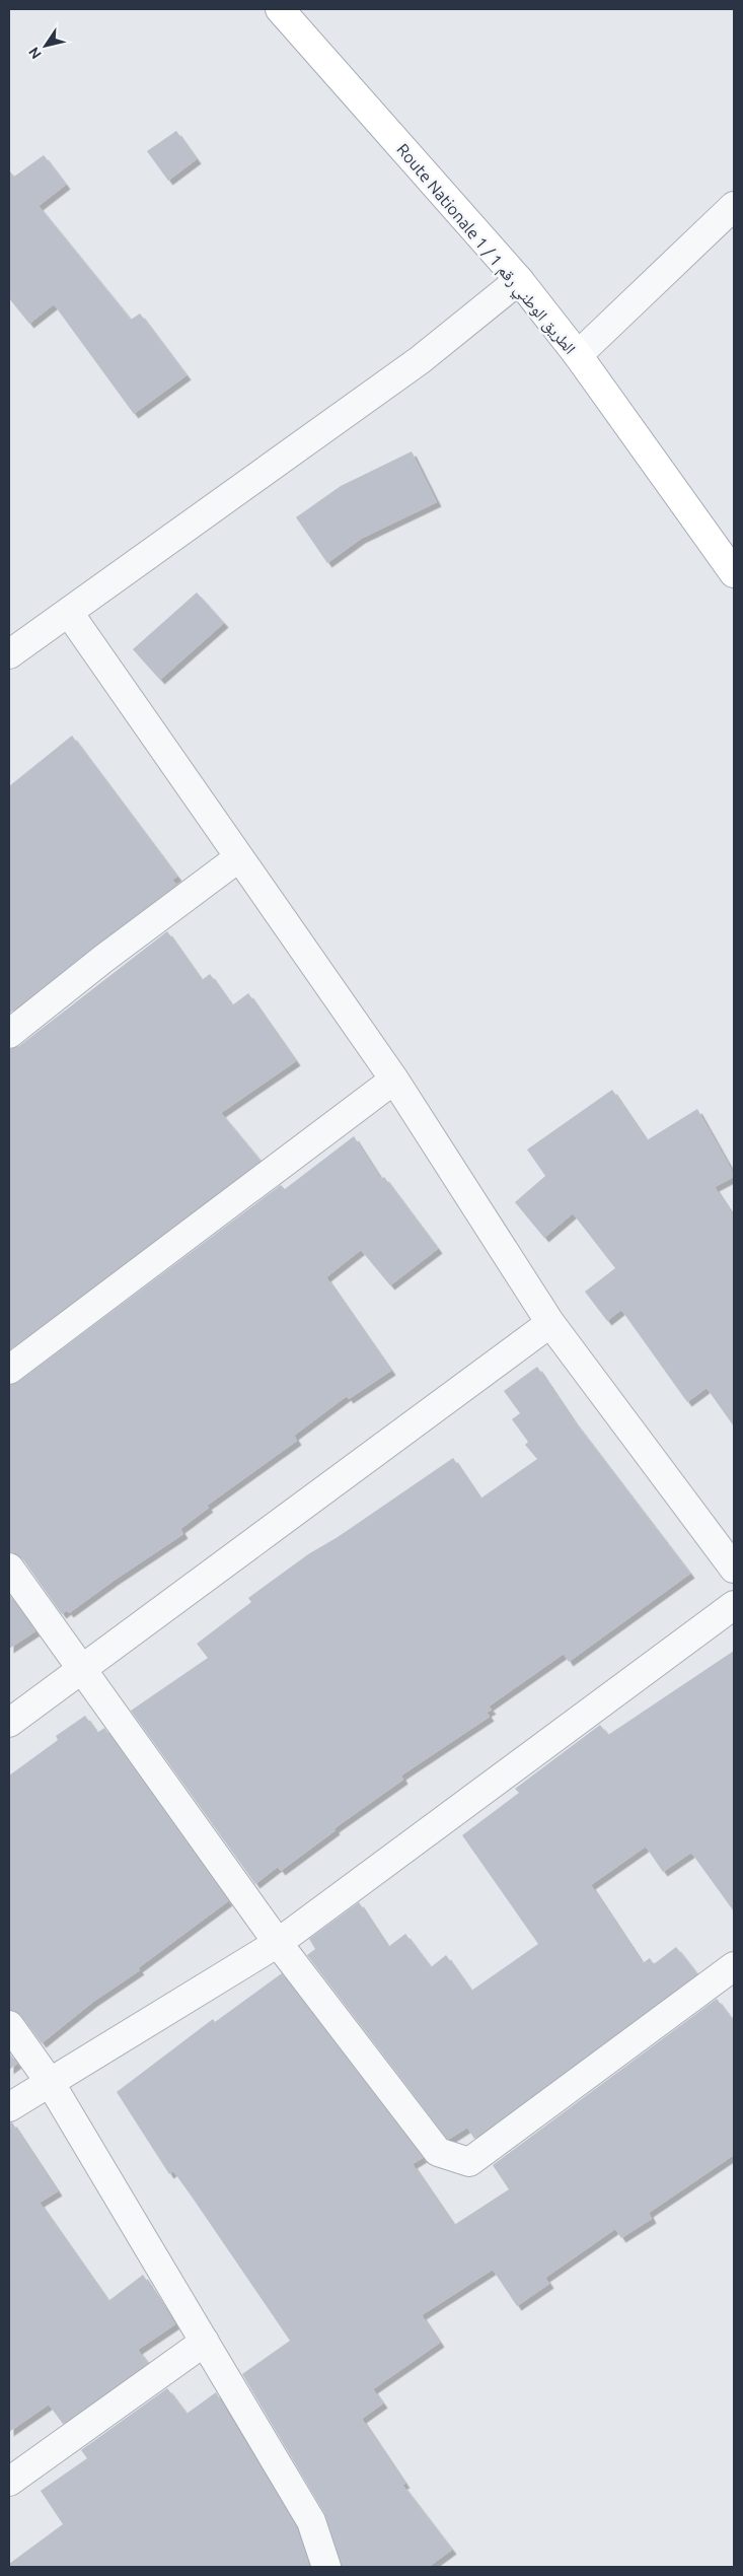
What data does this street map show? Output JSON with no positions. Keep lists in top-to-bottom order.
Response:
{
  "streets": {
    "main road": ["Route Nationale 1 / الطريق الوطني رقم 1"]
  },
  "north": "bottom left"
}
